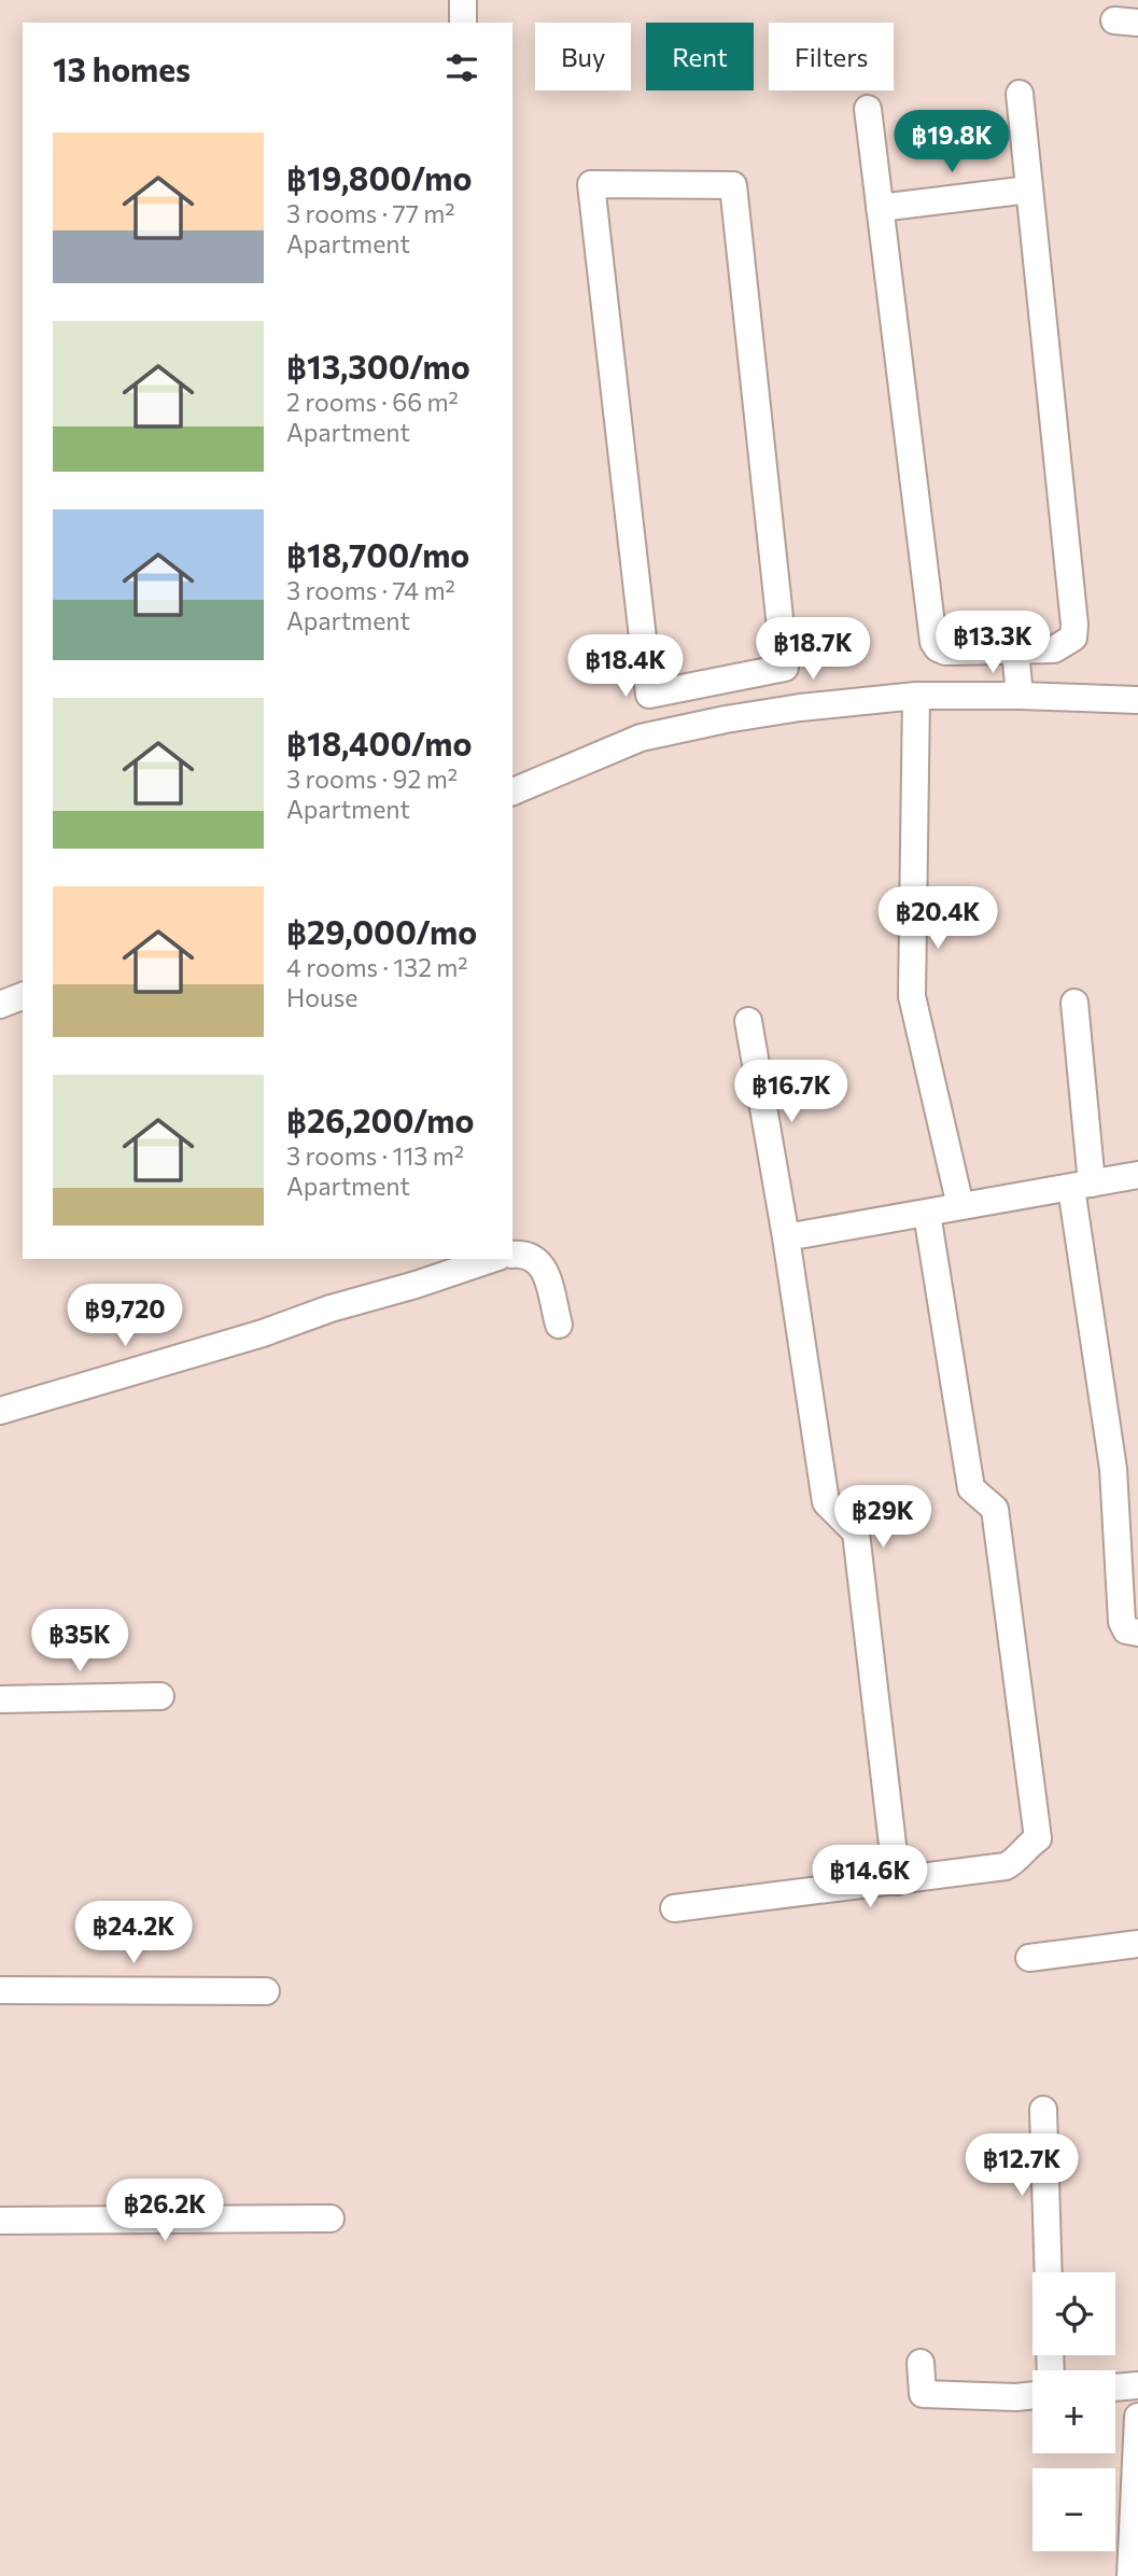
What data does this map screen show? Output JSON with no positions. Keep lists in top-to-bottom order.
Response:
{
  "page": {
    "chip": ["Buy", "Rent", "Filters"],
    "heading": "13 homes",
    "price": [
      "฿19.8K",
      "฿13.3K",
      "฿18.7K",
      "฿18.4K",
      "฿20.4K",
      "฿16.7K",
      "฿9,720",
      "฿29K",
      "฿35K",
      "฿14.6K",
      "฿24.2K",
      "฿12.7K",
      "฿26.2K"
    ],
    "list": [
      {
        "name": "฿19,800/mo",
        "note": "3 rooms · 77 m² · Apartment"
      },
      {
        "name": "฿13,300/mo",
        "note": "2 rooms · 66 m² · Apartment"
      },
      {
        "name": "฿18,700/mo",
        "note": "3 rooms · 74 m² · Apartment"
      },
      {
        "name": "฿18,400/mo",
        "note": "3 rooms · 92 m² · Apartment"
      },
      {
        "name": "฿29,000/mo",
        "note": "4 rooms · 132 m² · House"
      },
      {
        "name": "฿26,200/mo",
        "note": "3 rooms · 113 m² · Apartment"
      }
    ],
    "map_buttons": ["+", "−"]
  }
}
